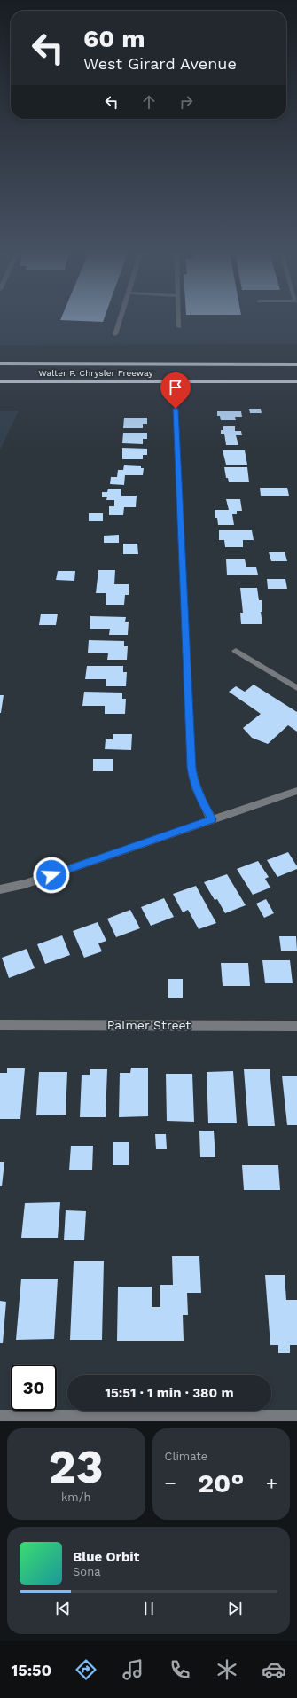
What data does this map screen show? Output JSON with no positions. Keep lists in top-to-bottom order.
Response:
{
  "streets": {
    "highway": ["Walter P. Chrysler Freeway"],
    "street": ["Palmer Street"]
  },
  "page": {
    "turn": ["60 m", "West Girard Avenue"],
    "limit": "30",
    "trip": "15:51 · 1 min · 380 m",
    "tile": [
      ["23", "km/h"],
      "Climate"
    ],
    "heat": ["−", "20°", "+"],
    "song": ["Blue Orbit", "Sona"],
    "tabs": "15:50"
  }
}
